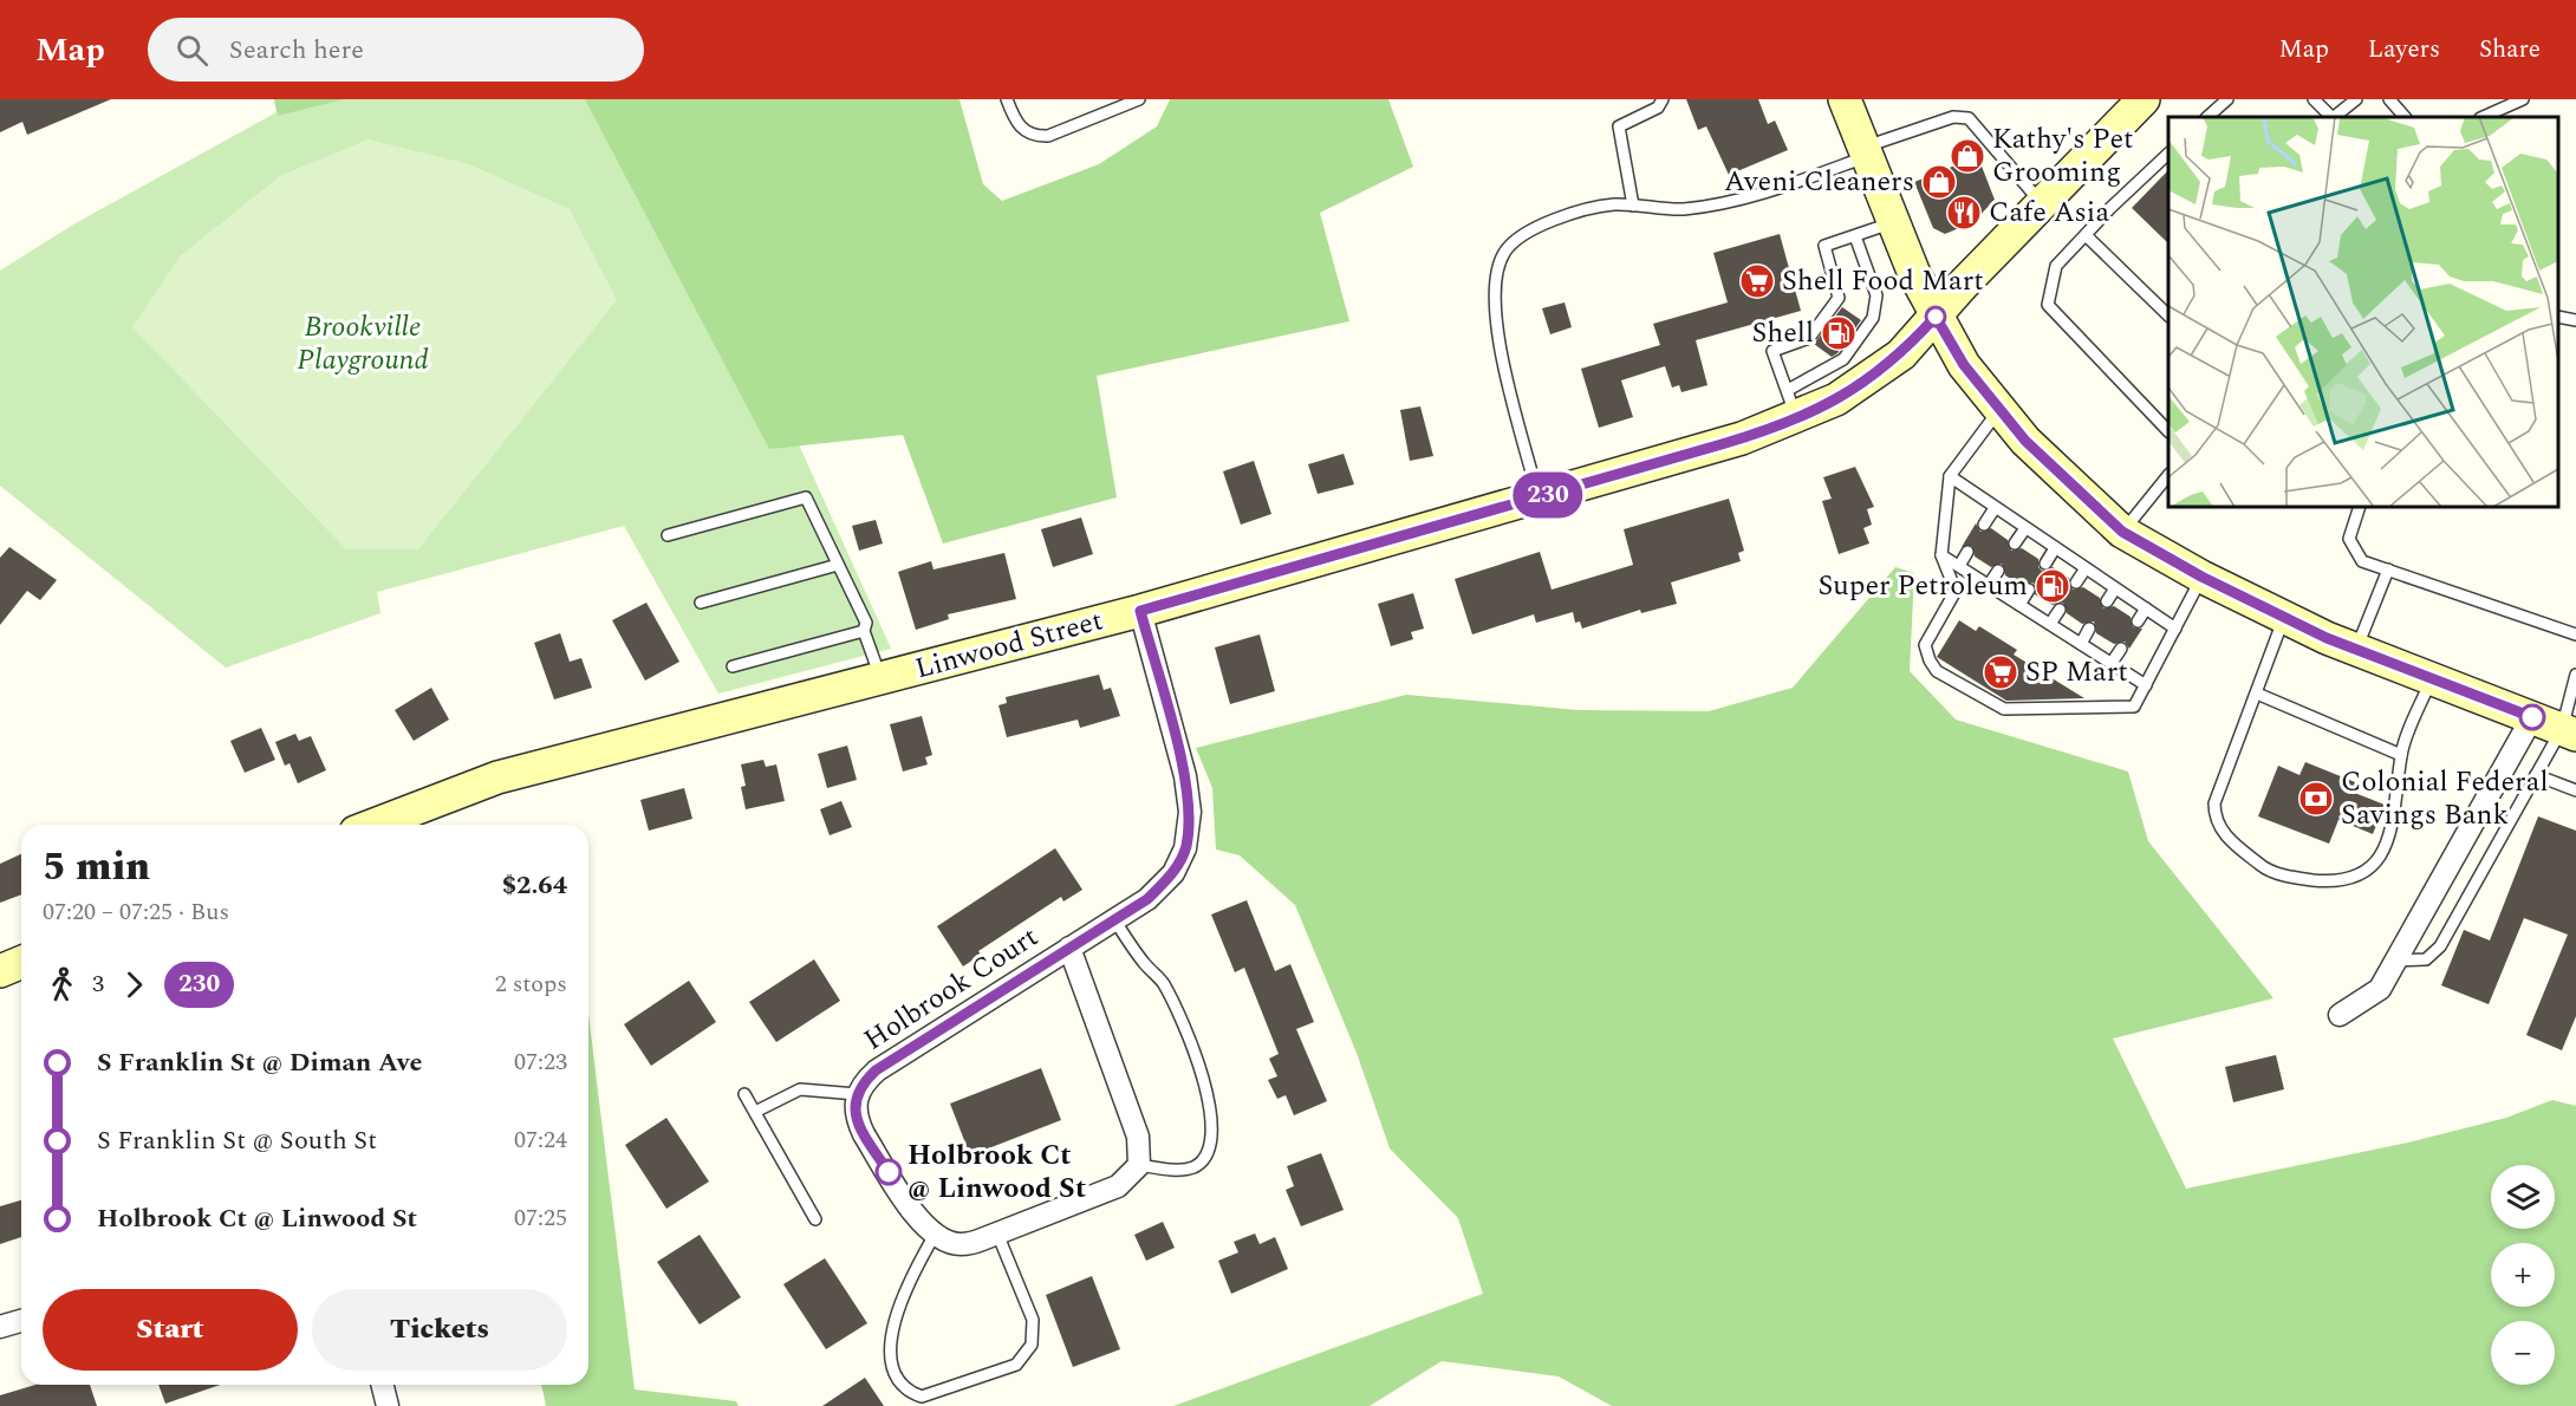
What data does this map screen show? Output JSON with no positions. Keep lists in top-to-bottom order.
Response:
{
  "streets": {
    "main road": ["Linwood Street"],
    "street": ["Holbrook Court"]
  },
  "crossings": [
    ["Linwood Street", "Holbrook Court"]
  ],
  "parks": ["Brookville Playground"],
  "places": {
    "shop": ["Kathy's Pet Grooming", "Aveni Cleaners"],
    "restaurant": ["Cafe Asia"],
    "supermarket": ["Shell Food Mart", "SP Mart"],
    "fuel station": ["Shell", "Super Petroleum"],
    "bank": ["Colonial Federal Savings Bank"],
    "other": ["Holbrook Ct @ Linwood St"]
  },
  "lines": ["bus line 230"],
  "page": {
    "header": "Map",
    "search": "Search here",
    "nav": ["Map", "Layers", "Share"],
    "on_map": "230",
    "heading": ["5 min", "07:20 – 07:25 · Bus", "$2.64"],
    "legs": ["3", "230", "2 stops"],
    "list": [
      {
        "name": "S Franklin St @ Diman Ave",
        "value": "07:23"
      },
      {
        "name": "S Franklin St @ South St",
        "value": "07:24"
      },
      {
        "name": "Holbrook Ct @ Linwood St",
        "value": "07:25"
      }
    ],
    "map_buttons": ["+", "−"],
    "buttons": ["Start", "Tickets"]
  }
}
